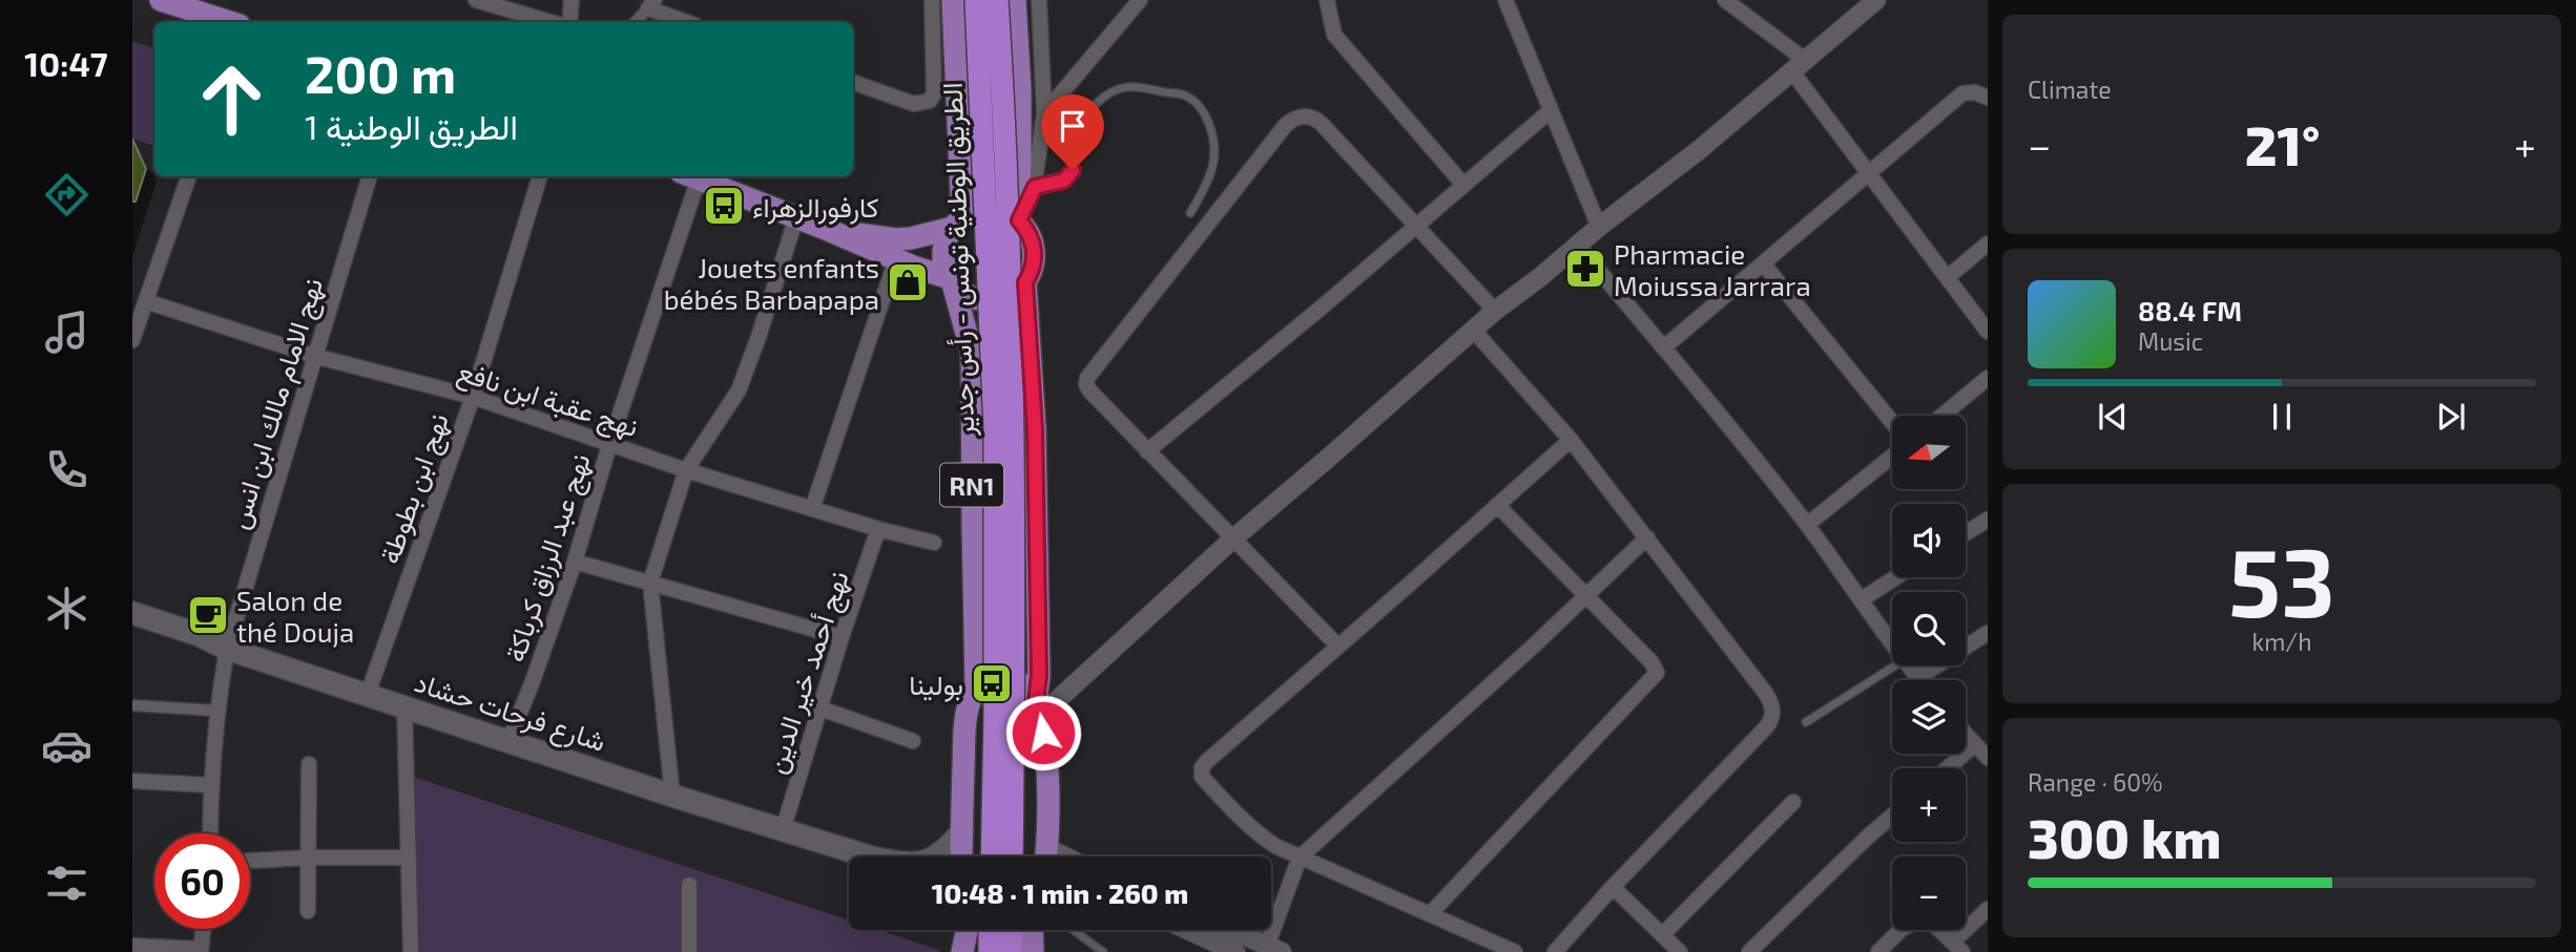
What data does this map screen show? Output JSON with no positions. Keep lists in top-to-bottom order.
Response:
{
  "streets": {
    "highway": ["الطريق الوطنية تونس - رأس جدير", "RN1"],
    "main road": ["شارع فرحات حشاد"],
    "street": [
      "نهج عقبة ابن نافع",
      "نهج الامام مالك ابن انس",
      "نهج ابن بطوطة",
      "نهج عبد الرزاق كرباكة",
      "نهج أحمد خير الدين"
    ]
  },
  "crossings": [
    ["نهج عقبة ابن نافع", "نهج الامام مالك ابن انس"],
    ["نهج عقبة ابن نافع", "نهج ابن بطوطة"],
    ["نهج عقبة ابن نافع", "نهج عبد الرزاق كرباكة"],
    ["نهج عقبة ابن نافع", "نهج أحمد خير الدين"],
    ["نهج الامام مالك ابن انس", "شارع فرحات حشاد"],
    ["نهج ابن بطوطة", "شارع فرحات حشاد"],
    ["نهج عبد الرزاق كرباكة", "شارع فرحات حشاد"],
    ["نهج أحمد خير الدين", "شارع فرحات حشاد"]
  ],
  "places": {
    "bus stop": ["كارفورالزهراء", "بولينا"],
    "pharmacy": ["Pharmacie Moiussa Jarrara"],
    "shop": ["Jouets enfants bébés Barbapapa"],
    "cafe": ["Salon de thé Douja"]
  },
  "north": "left",
  "page": {
    "tabs": "10:47",
    "tile": [
      "Climate",
      ["53", "km/h"],
      ["Range · 60%", "300 km"]
    ],
    "turn": ["200 m", "الطريق الوطنية 1"],
    "heat": ["−", "21°", "+"],
    "song": ["88.4 FM", "Music"],
    "map_buttons": ["+", "−"],
    "limit": "60",
    "trip": "10:48 · 1 min · 260 m"
  }
}
